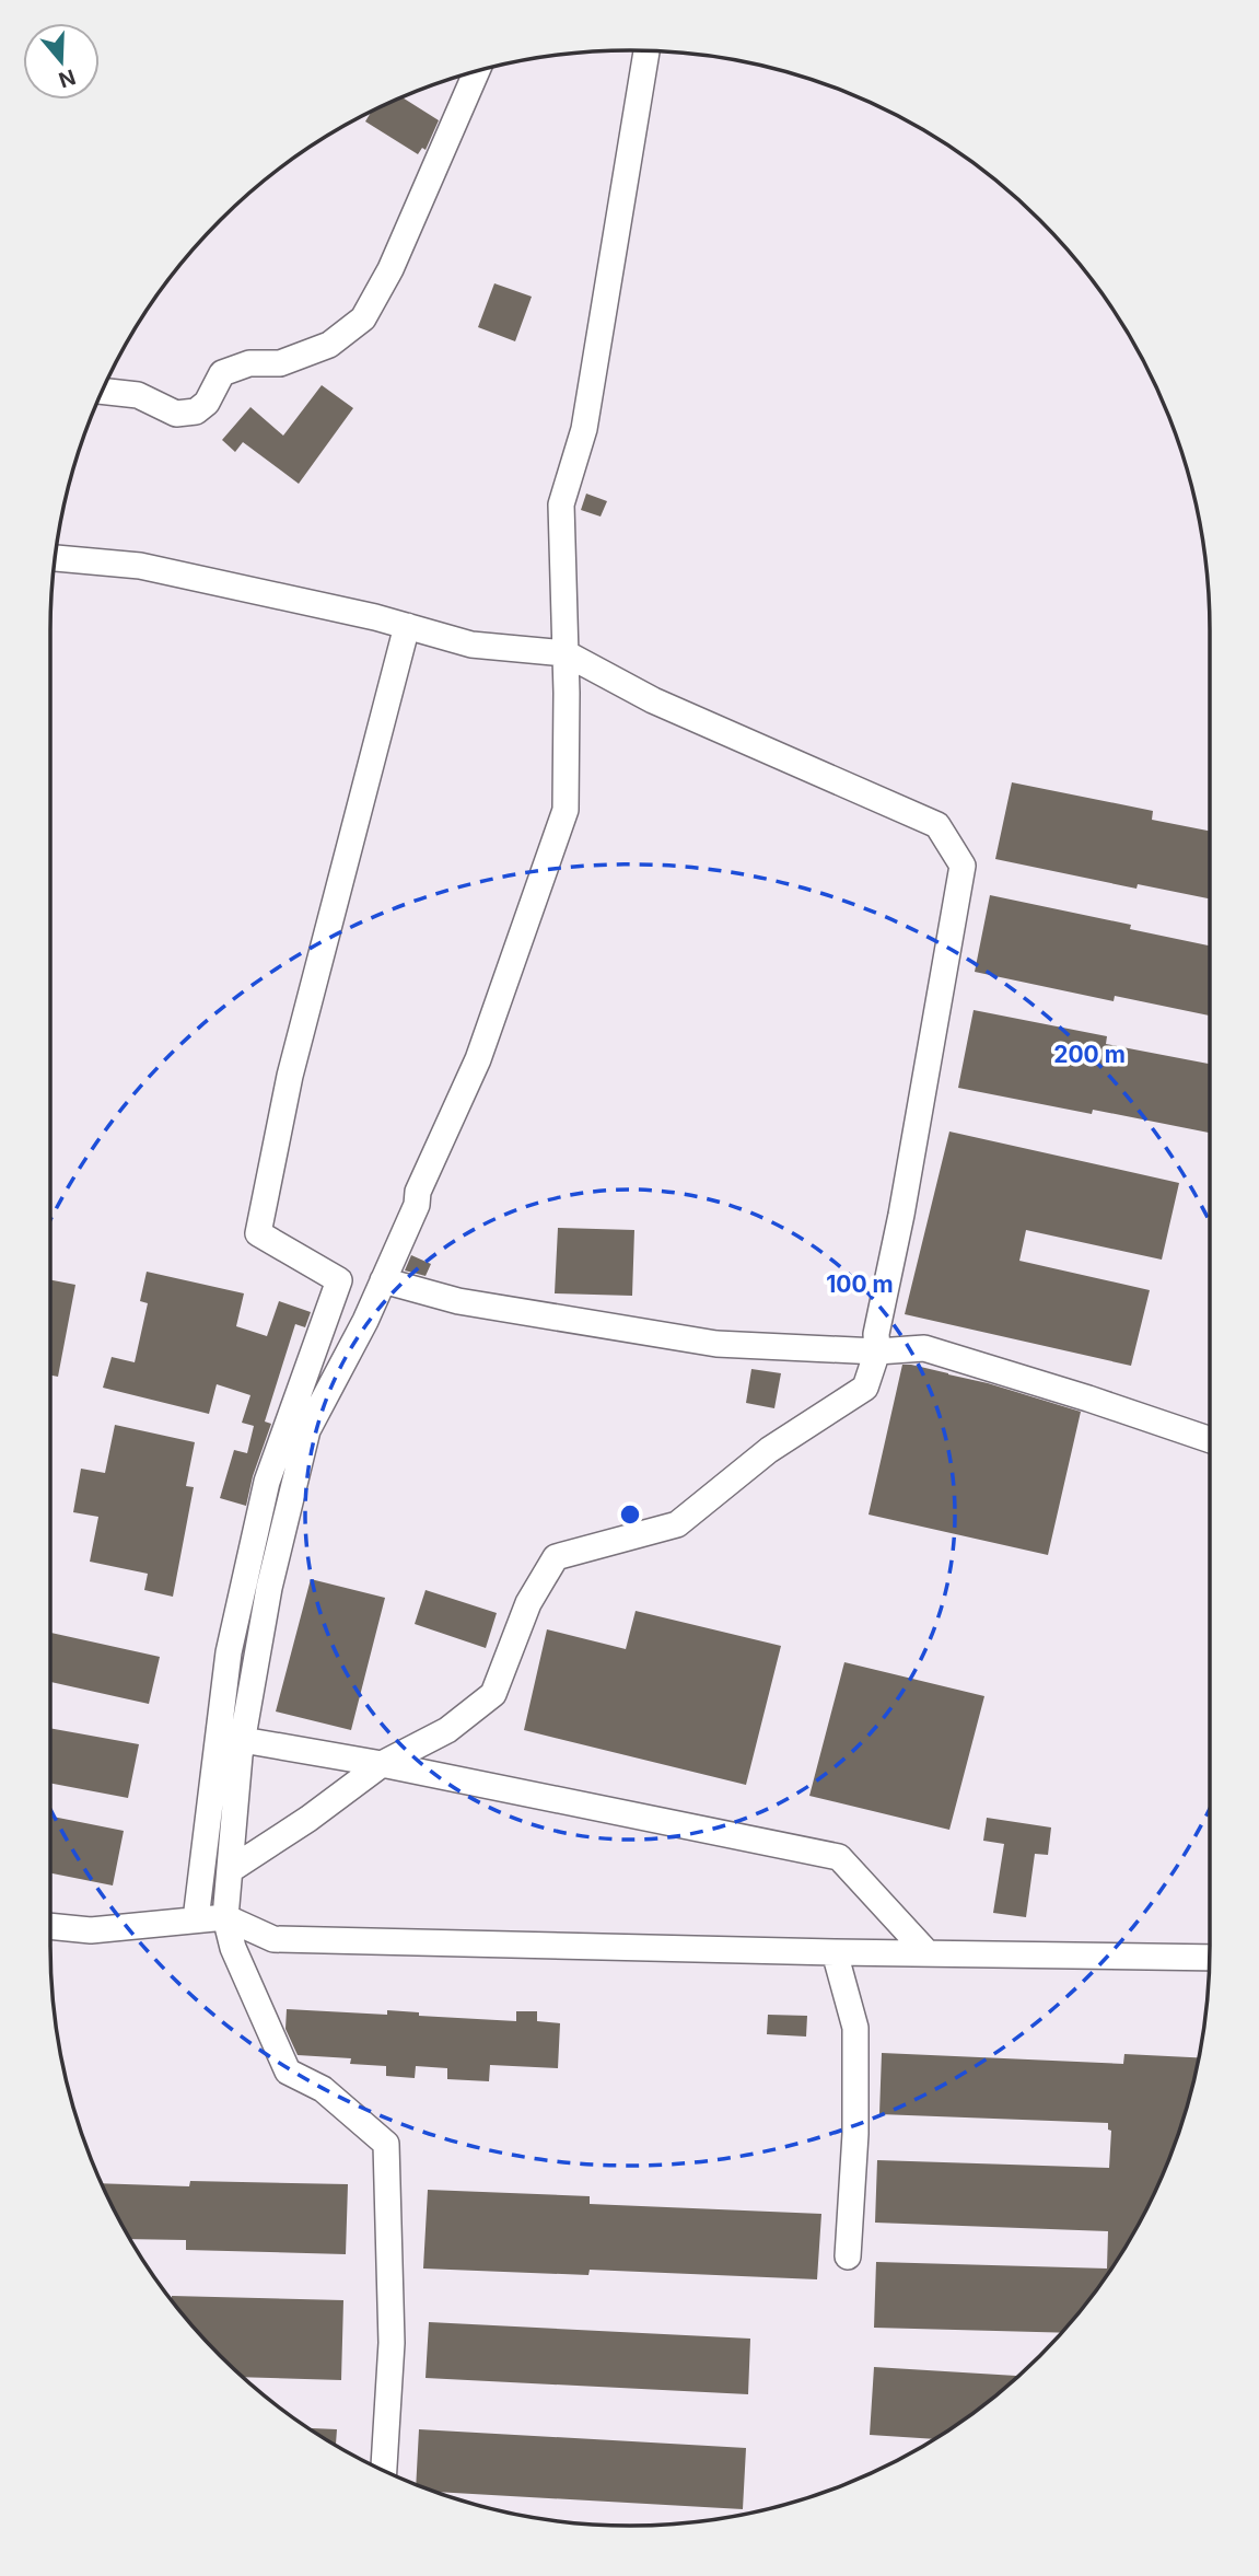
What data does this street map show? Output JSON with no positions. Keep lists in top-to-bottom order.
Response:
{
  "north": "bottom",
  "rings": ["200 m", "100 m"]
}
